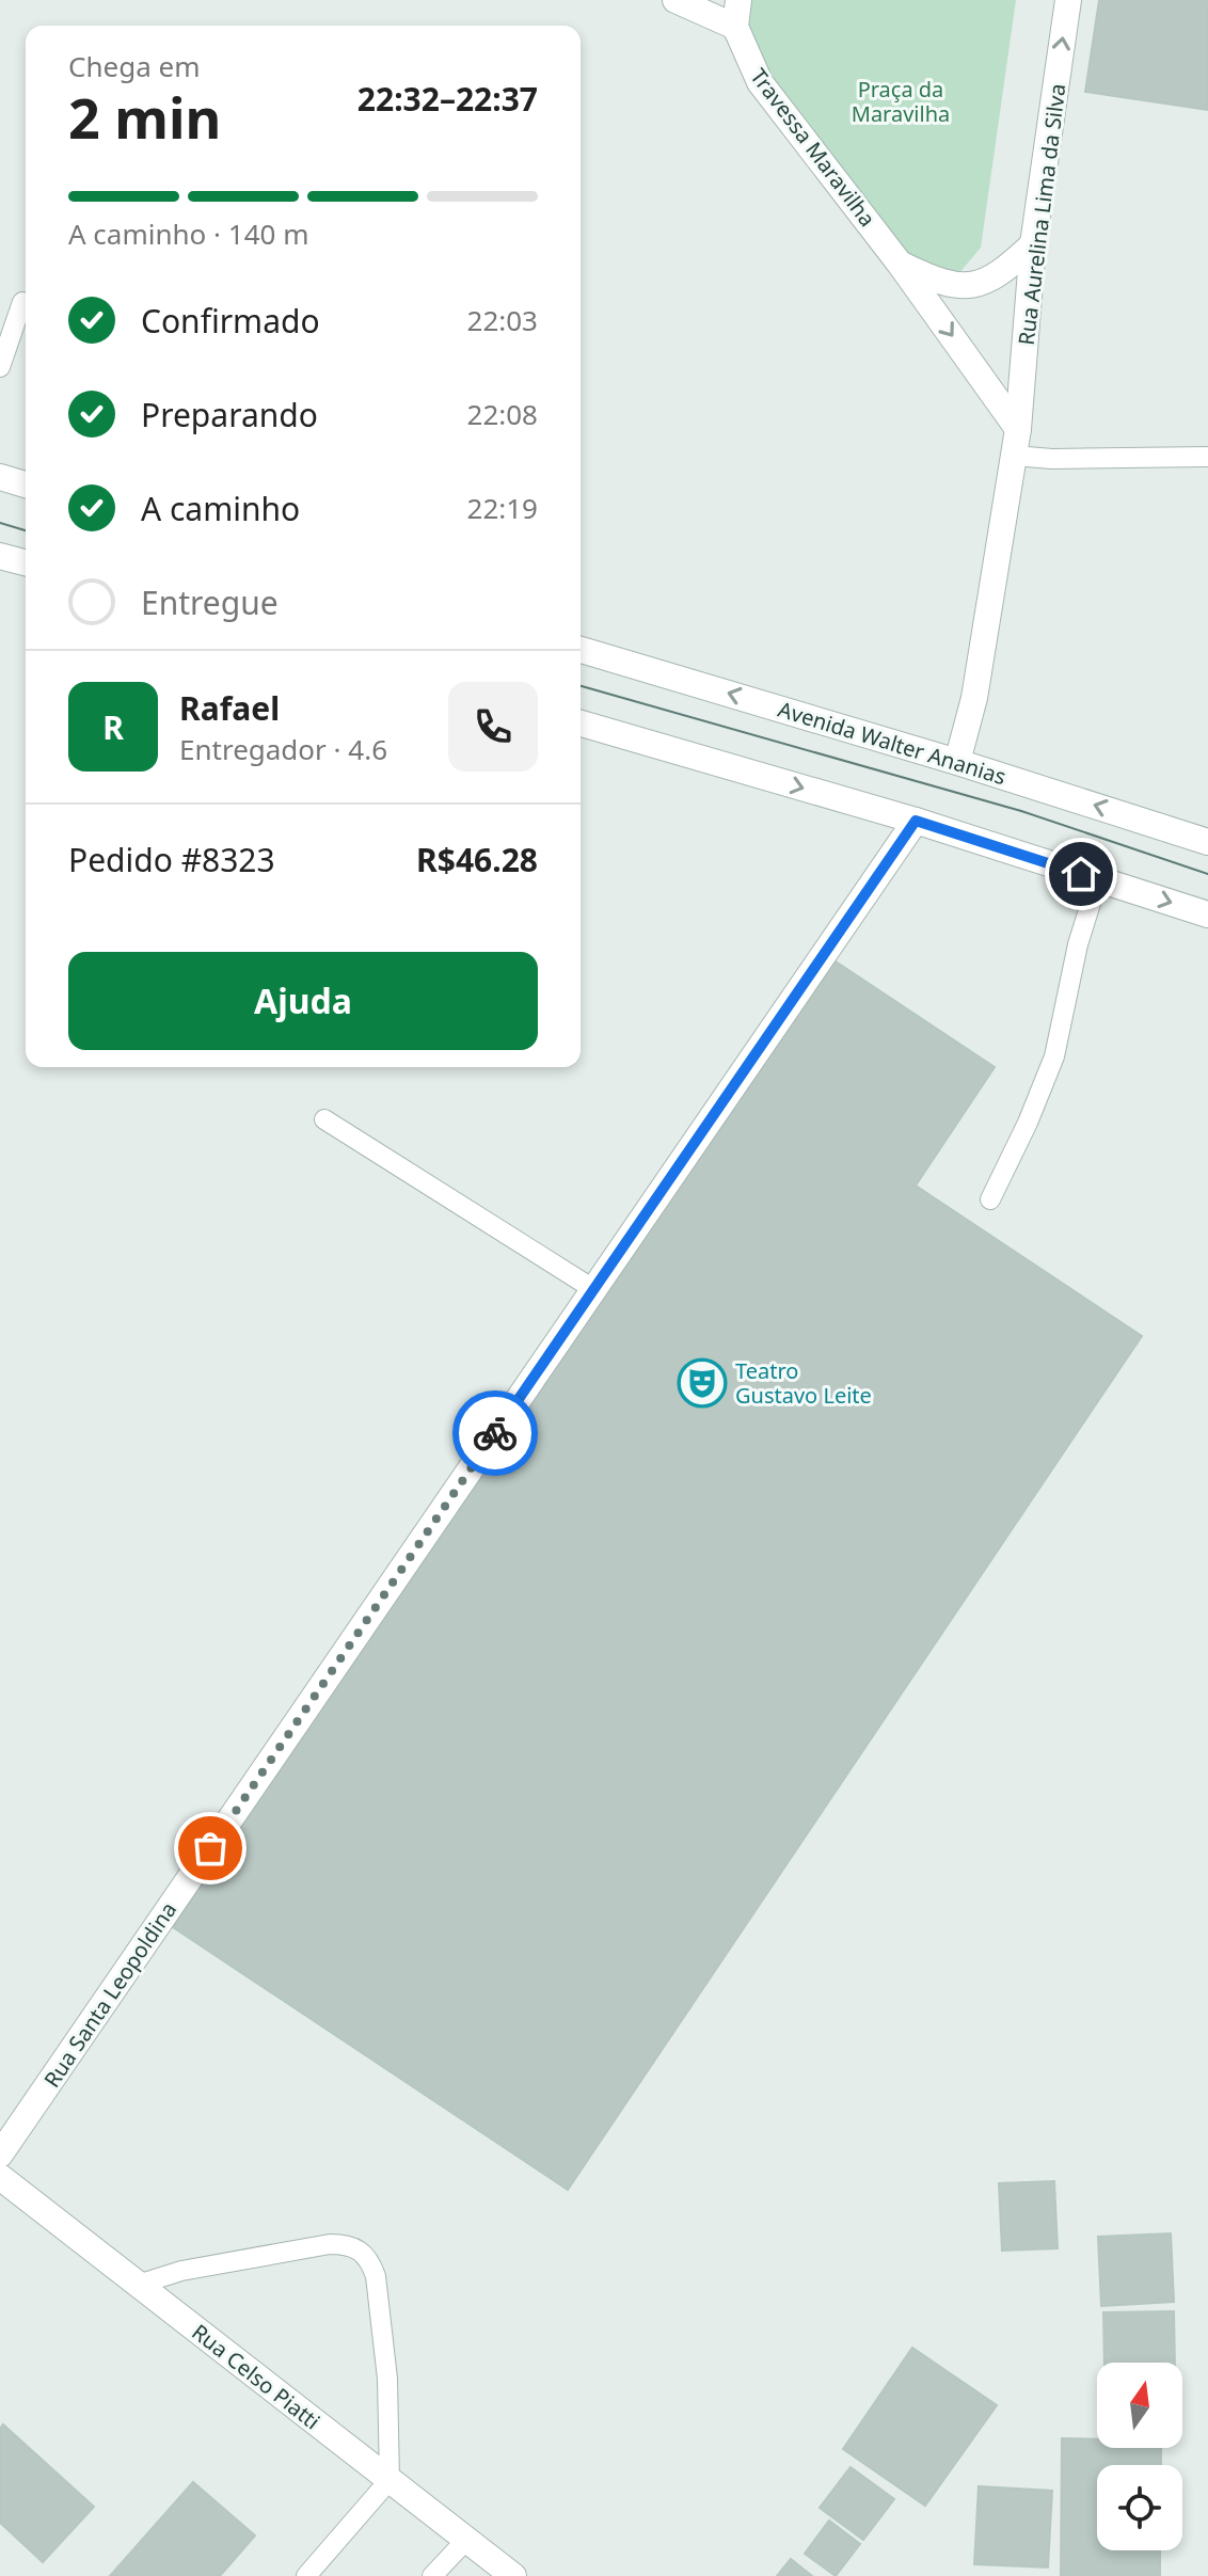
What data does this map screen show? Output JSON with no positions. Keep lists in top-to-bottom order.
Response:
{
  "streets": {
    "street": [
      "Travessa Maravilha",
      "Rua Aurelina Lima da Silva",
      "Avenida Walter Ananias",
      "Rua Santa Leopoldina",
      "Rua Celso Piatti"
    ]
  },
  "crossings": [
    ["Rua Aurelina Lima da Silva", "Avenida Walter Ananias"]
  ],
  "parks": ["Praça da Maravilha"],
  "places": {
    "theatre": ["Teatro Gustavo Leite"]
  },
  "north": "top",
  "page": {
    "heading": ["2 min", "Chega em", "22:32–22:37"],
    "panel": [
      "Rafael",
      "Entregador · 4.6",
      "Pedido #8323",
      "R$46.28"
    ],
    "bar": "A caminho · 140 m",
    "list": [
      ["Confirmado", "22:03"],
      ["Preparando", "22:08"],
      ["A caminho", "22:19"],
      "Entregue"
    ],
    "round": "R",
    "buttons": "Ajuda"
  }
}
